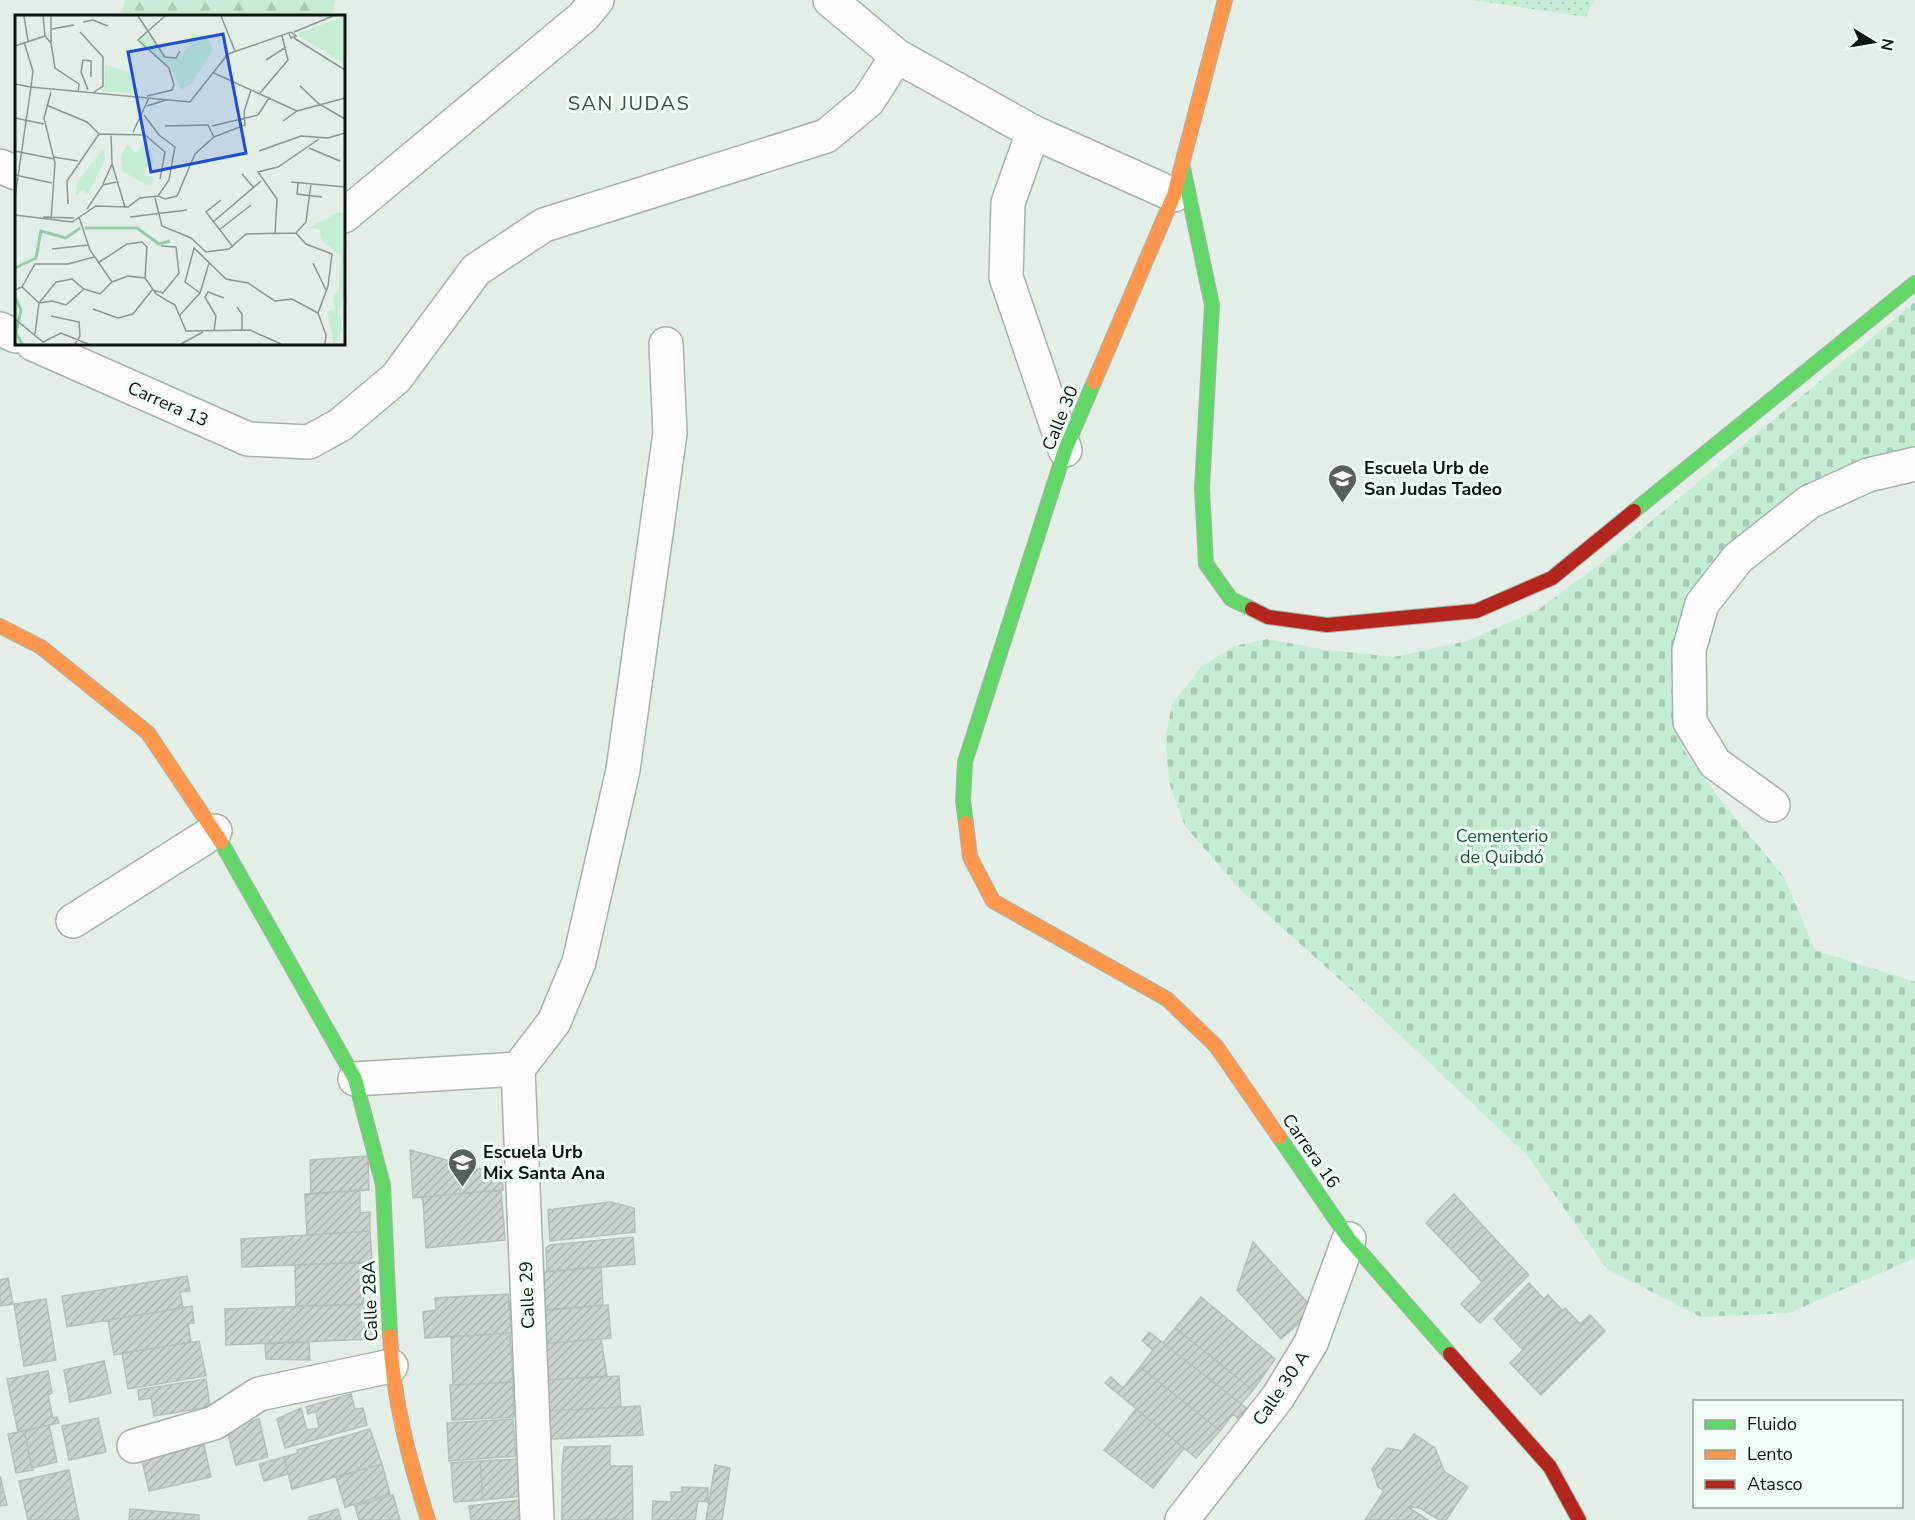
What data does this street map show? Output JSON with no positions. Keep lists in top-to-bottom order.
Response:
{
  "streets": {
    "street": [
      "Carrera 13",
      "Calle 30",
      "Carrera 16",
      "Calle 29",
      "Calle 28A",
      "Calle 30 A"
    ]
  },
  "crossings": [
    ["Calle 30", "Carrera 16"],
    ["Carrera 16", "Calle 30 A"]
  ],
  "districts": ["SAN JUDAS"],
  "parks": ["Cementerio de Quibdó"],
  "places": {
    "school or university": ["Escuela Urb de San Judas Tadeo", "Escuela Urb Mix Santa Ana"]
  },
  "legend": ["Fluido", "Lento", "Atasco"],
  "north": "right"
}
